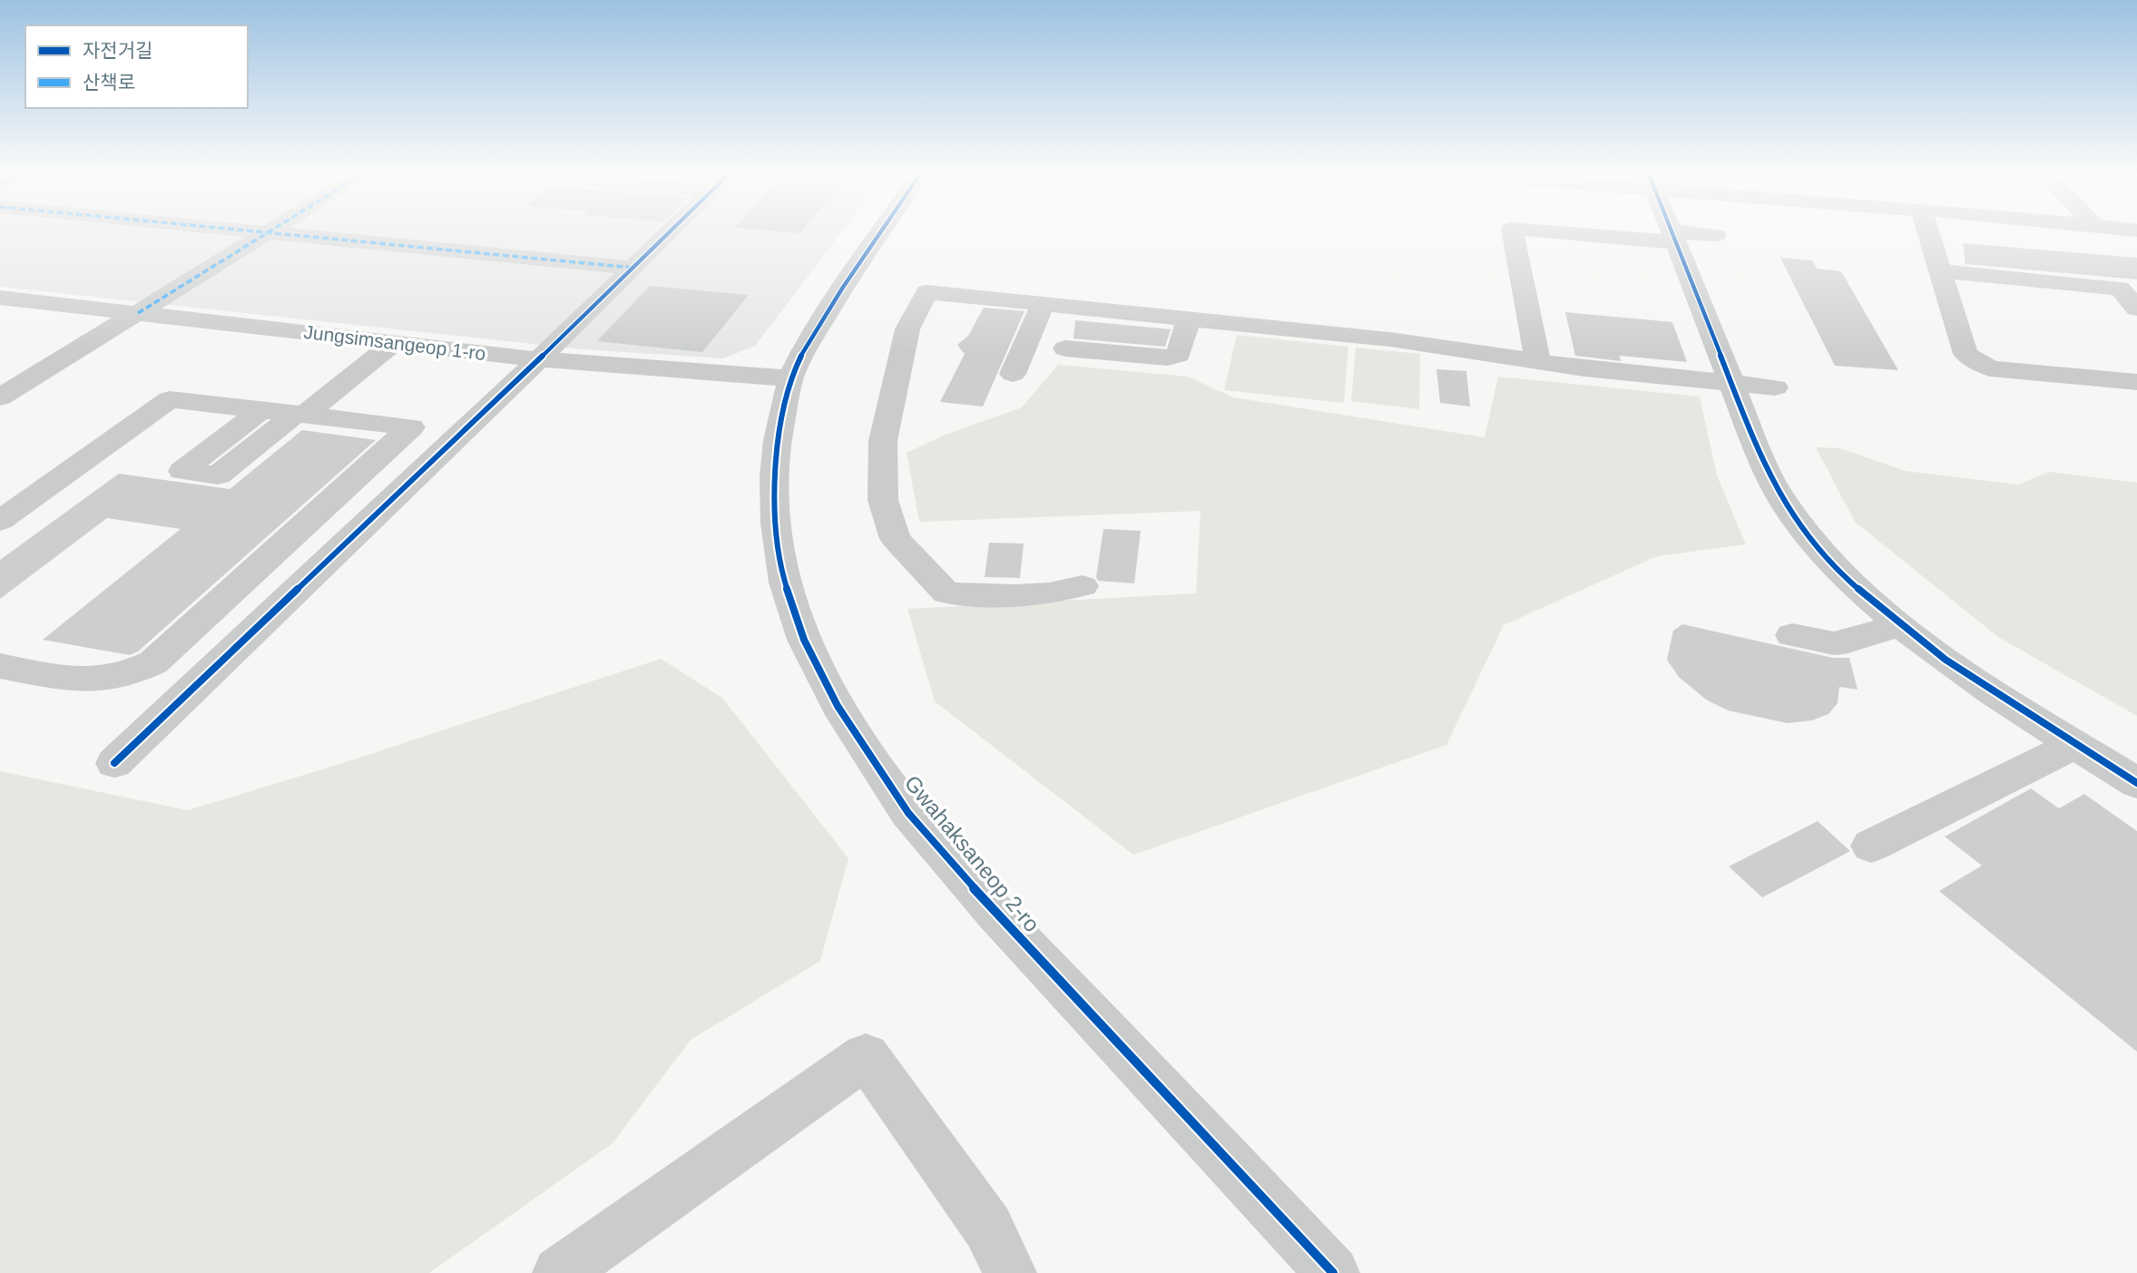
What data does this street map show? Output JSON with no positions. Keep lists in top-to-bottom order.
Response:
{
  "streets": {
    "street": ["Jungsimsangeop 1-ro", "Gwahaksaneop 2-ro"]
  },
  "crossings": [
    ["Jungsimsangeop 1-ro", "Gwahaksaneop 2-ro"]
  ],
  "legend": ["자전거길", "산책로"]
}
